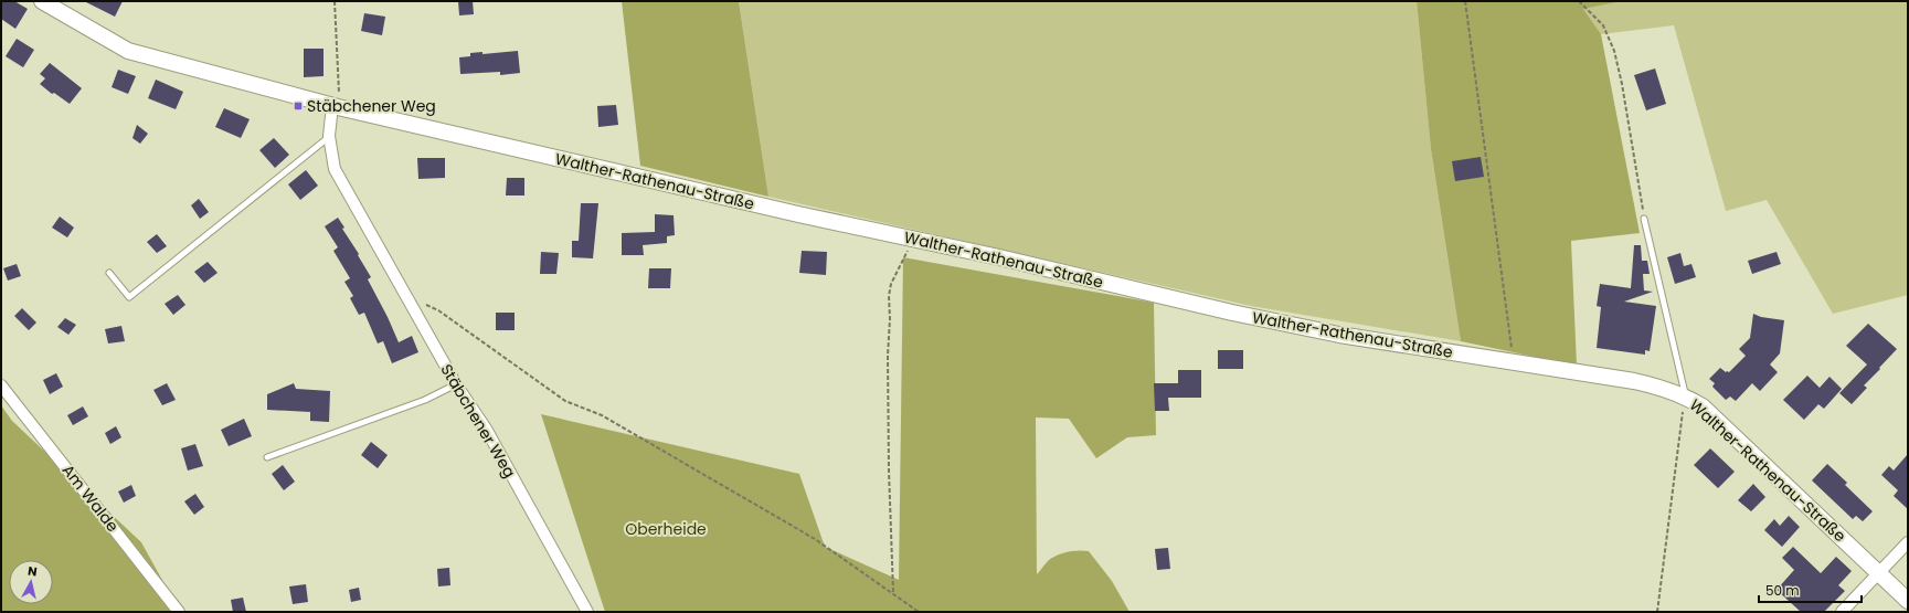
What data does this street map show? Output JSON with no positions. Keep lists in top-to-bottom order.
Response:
{
  "streets": {
    "street": ["Walther-Rathenau-Straße", "Stäbchener Weg", "Am Walde"]
  },
  "crossings": [
    ["Walther-Rathenau-Straße", "Stäbchener Weg"]
  ],
  "parks": ["Oberheide"],
  "places": {
    "transit": ["Stäbchener Weg"]
  },
  "scale_bar": "50 m",
  "north": "top"
}
